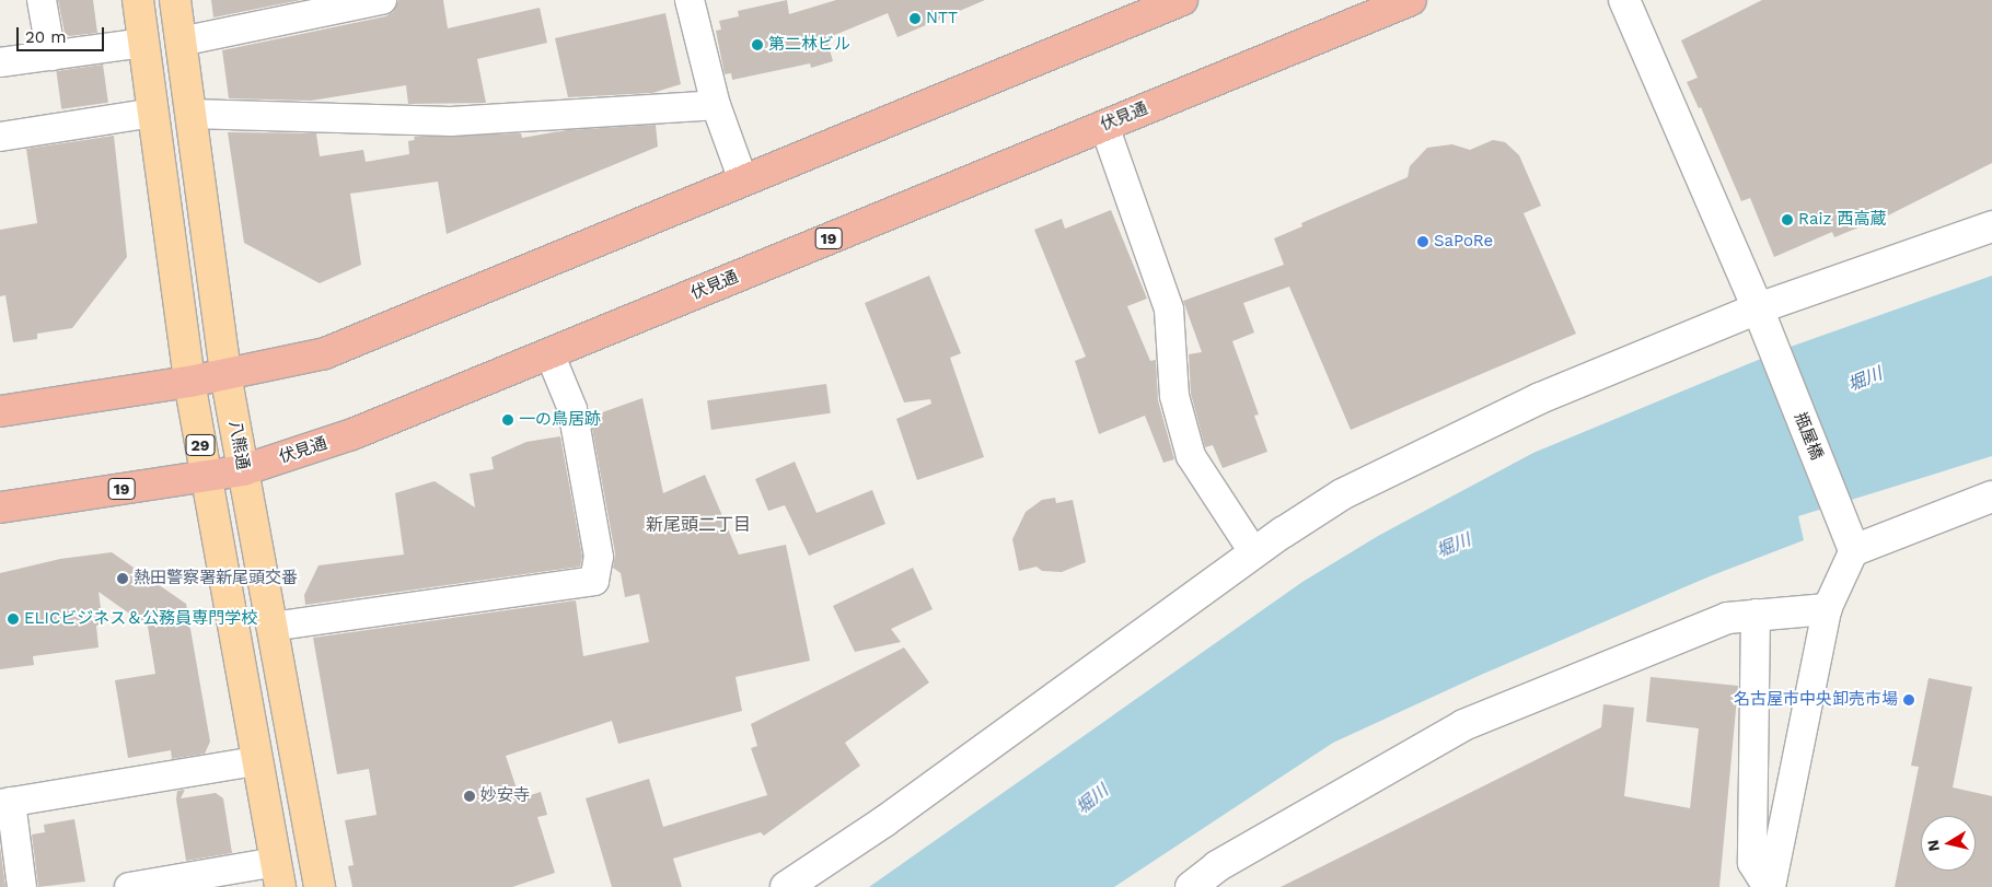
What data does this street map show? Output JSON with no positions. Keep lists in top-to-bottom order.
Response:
{
  "streets": {
    "highway": ["伏見通", "19"],
    "main road": ["29", "八熊通"],
    "street": ["瓶屋橋"]
  },
  "crossings": [
    ["伏見通", "29"],
    ["伏見通", "八熊通"]
  ],
  "districts": ["新尾頭二丁目"],
  "water": ["堀川"],
  "places": [
    "NTT",
    "第二林ビル",
    "Raiz 西高蔵",
    "SaPoRe",
    "一の鳥居跡",
    "熱田警察署新尾頭交番",
    "ELICビジネス＆公務員専門学校",
    "名古屋市中央卸売市場",
    "妙安寺"
  ],
  "scale_bar": "20 m",
  "north": "left"
}
